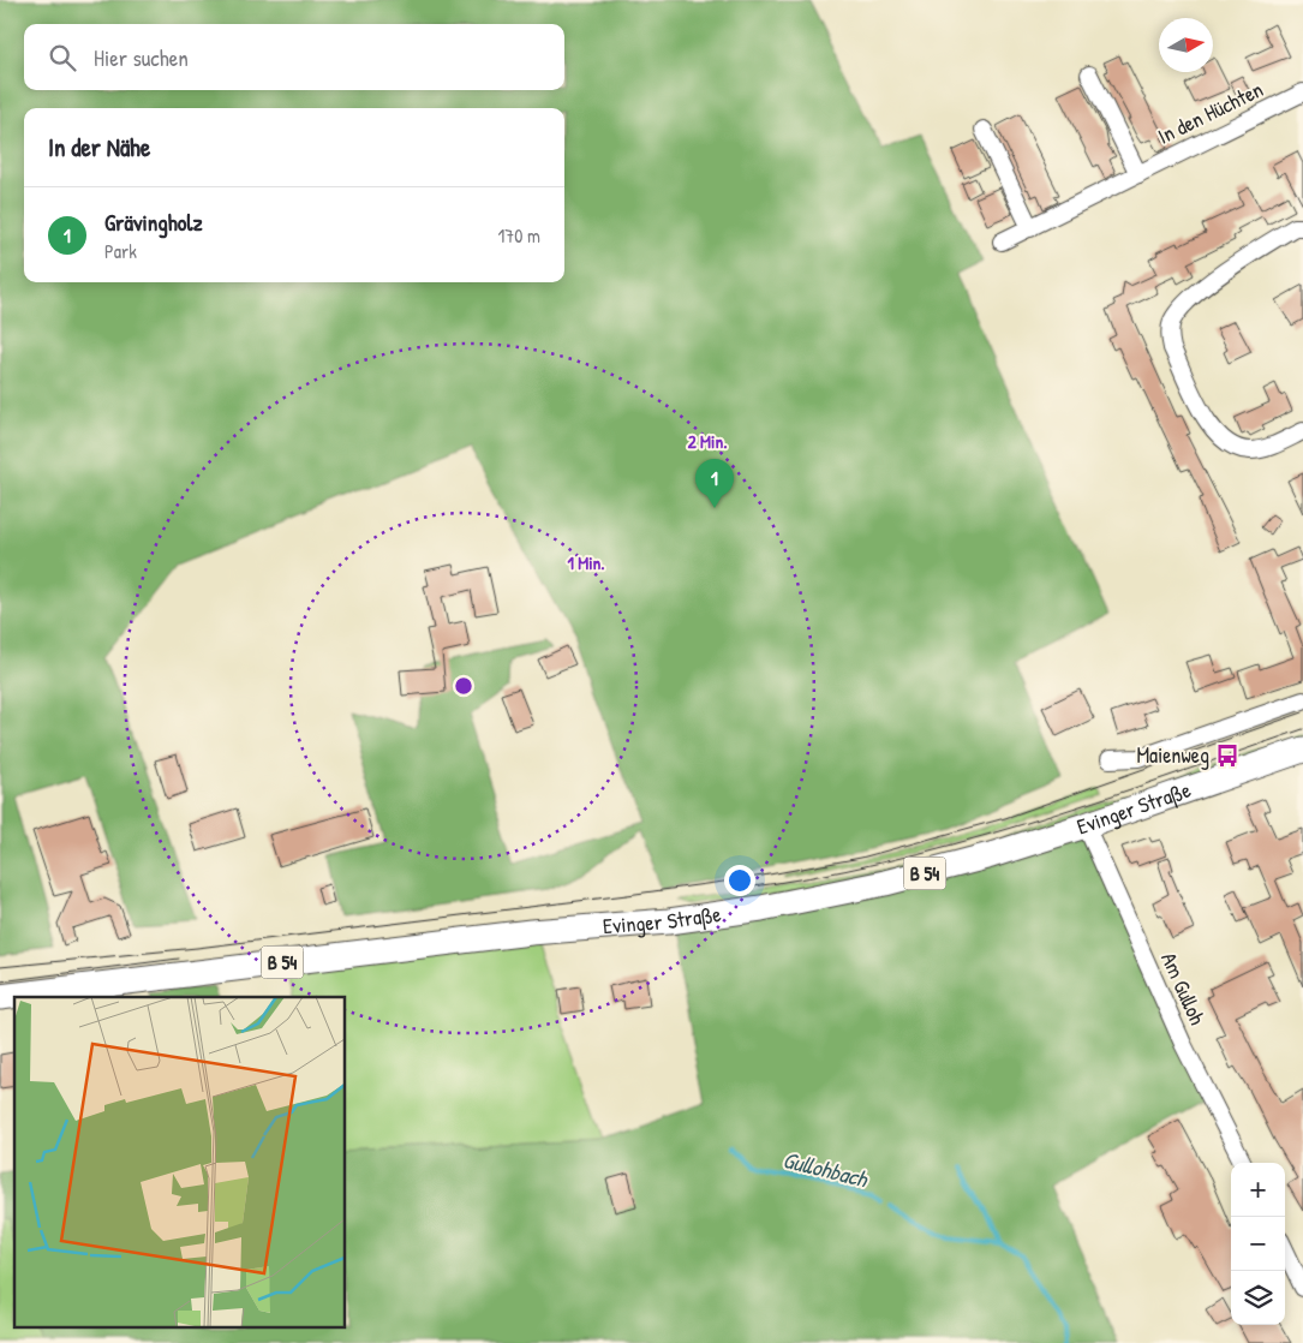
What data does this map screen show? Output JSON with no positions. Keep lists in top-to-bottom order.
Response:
{
  "streets": {
    "main road": ["Evinger Straße", "B 54"],
    "street": ["In den Hüchten", "Am Gulloh"]
  },
  "crossings": [
    ["Evinger Straße", "Am Gulloh"]
  ],
  "water": ["Gullohbach"],
  "places": {
    "bus stop": ["Maienweg"]
  },
  "north": "right",
  "page": {
    "search": "Hier suchen",
    "heading": "In der Nähe",
    "list": [
      {
        "mark": "1",
        "name": "Grävingholz",
        "note": "Park",
        "value": "170 m"
      }
    ],
    "pins": "1",
    "map_buttons": ["+", "−"]
  },
  "rings": ["2 Min.", "1 Min."]
}
